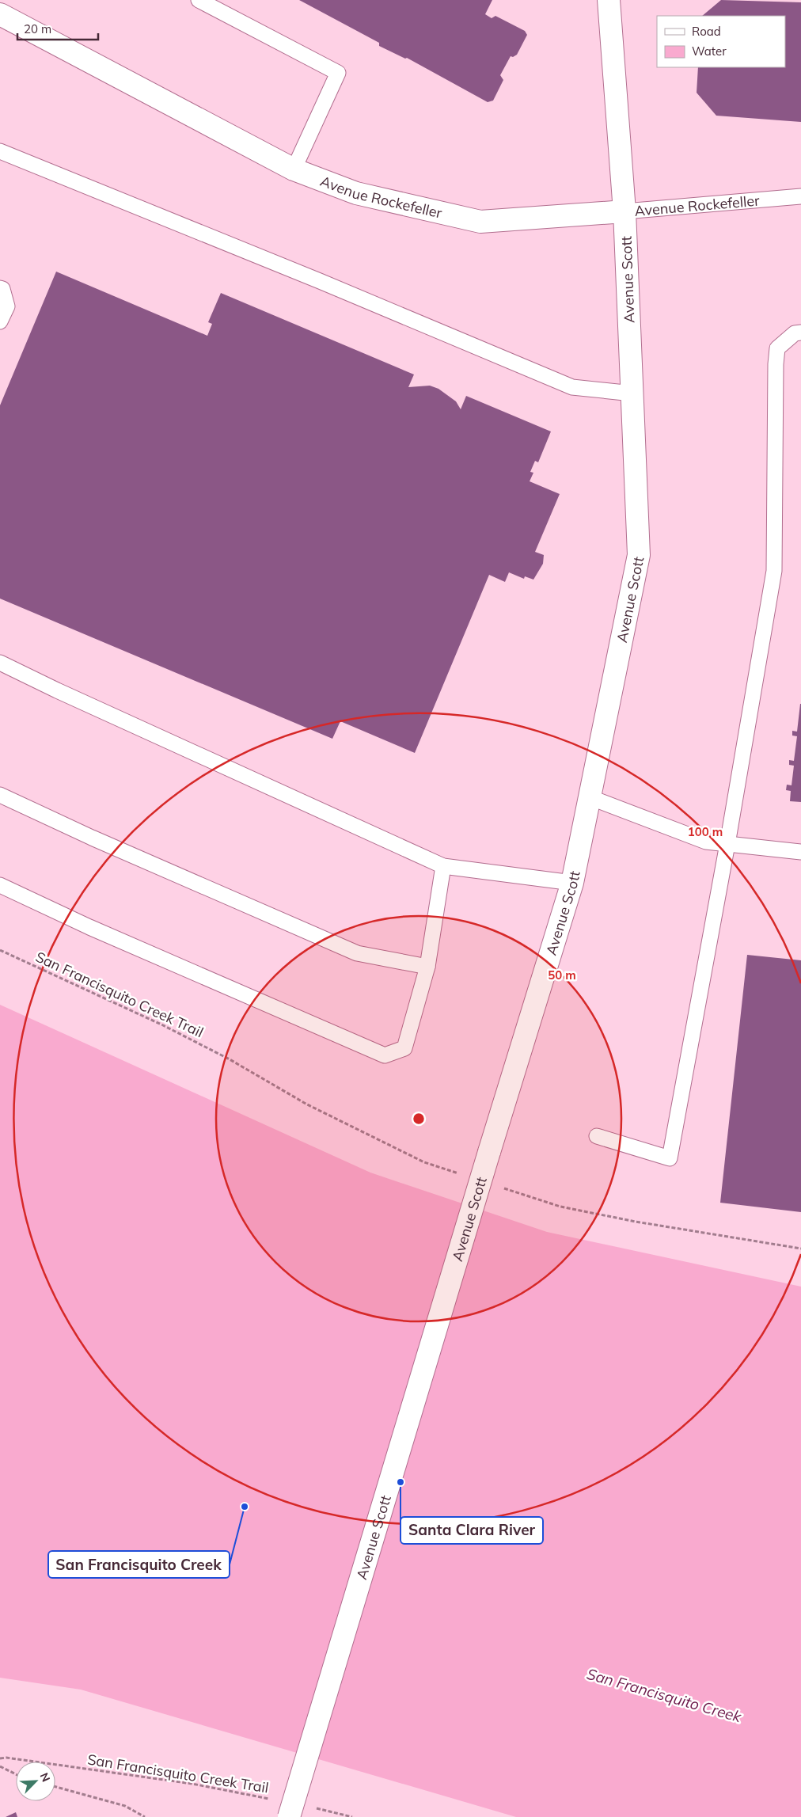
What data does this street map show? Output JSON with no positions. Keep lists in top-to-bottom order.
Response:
{
  "streets": {
    "main road": ["Avenue Rockefeller", "Avenue Scott"],
    "path": ["San Francisquito Creek Trail"]
  },
  "crossings": [
    ["Avenue Rockefeller", "Avenue Scott"]
  ],
  "water": ["San Francisquito Creek"],
  "places": ["Santa Clara River", "San Francisquito Creek"],
  "legend": ["Road", "Water"],
  "scale_bar": "20 m",
  "north": "top right",
  "rings": ["100 m", "50 m"]
}
